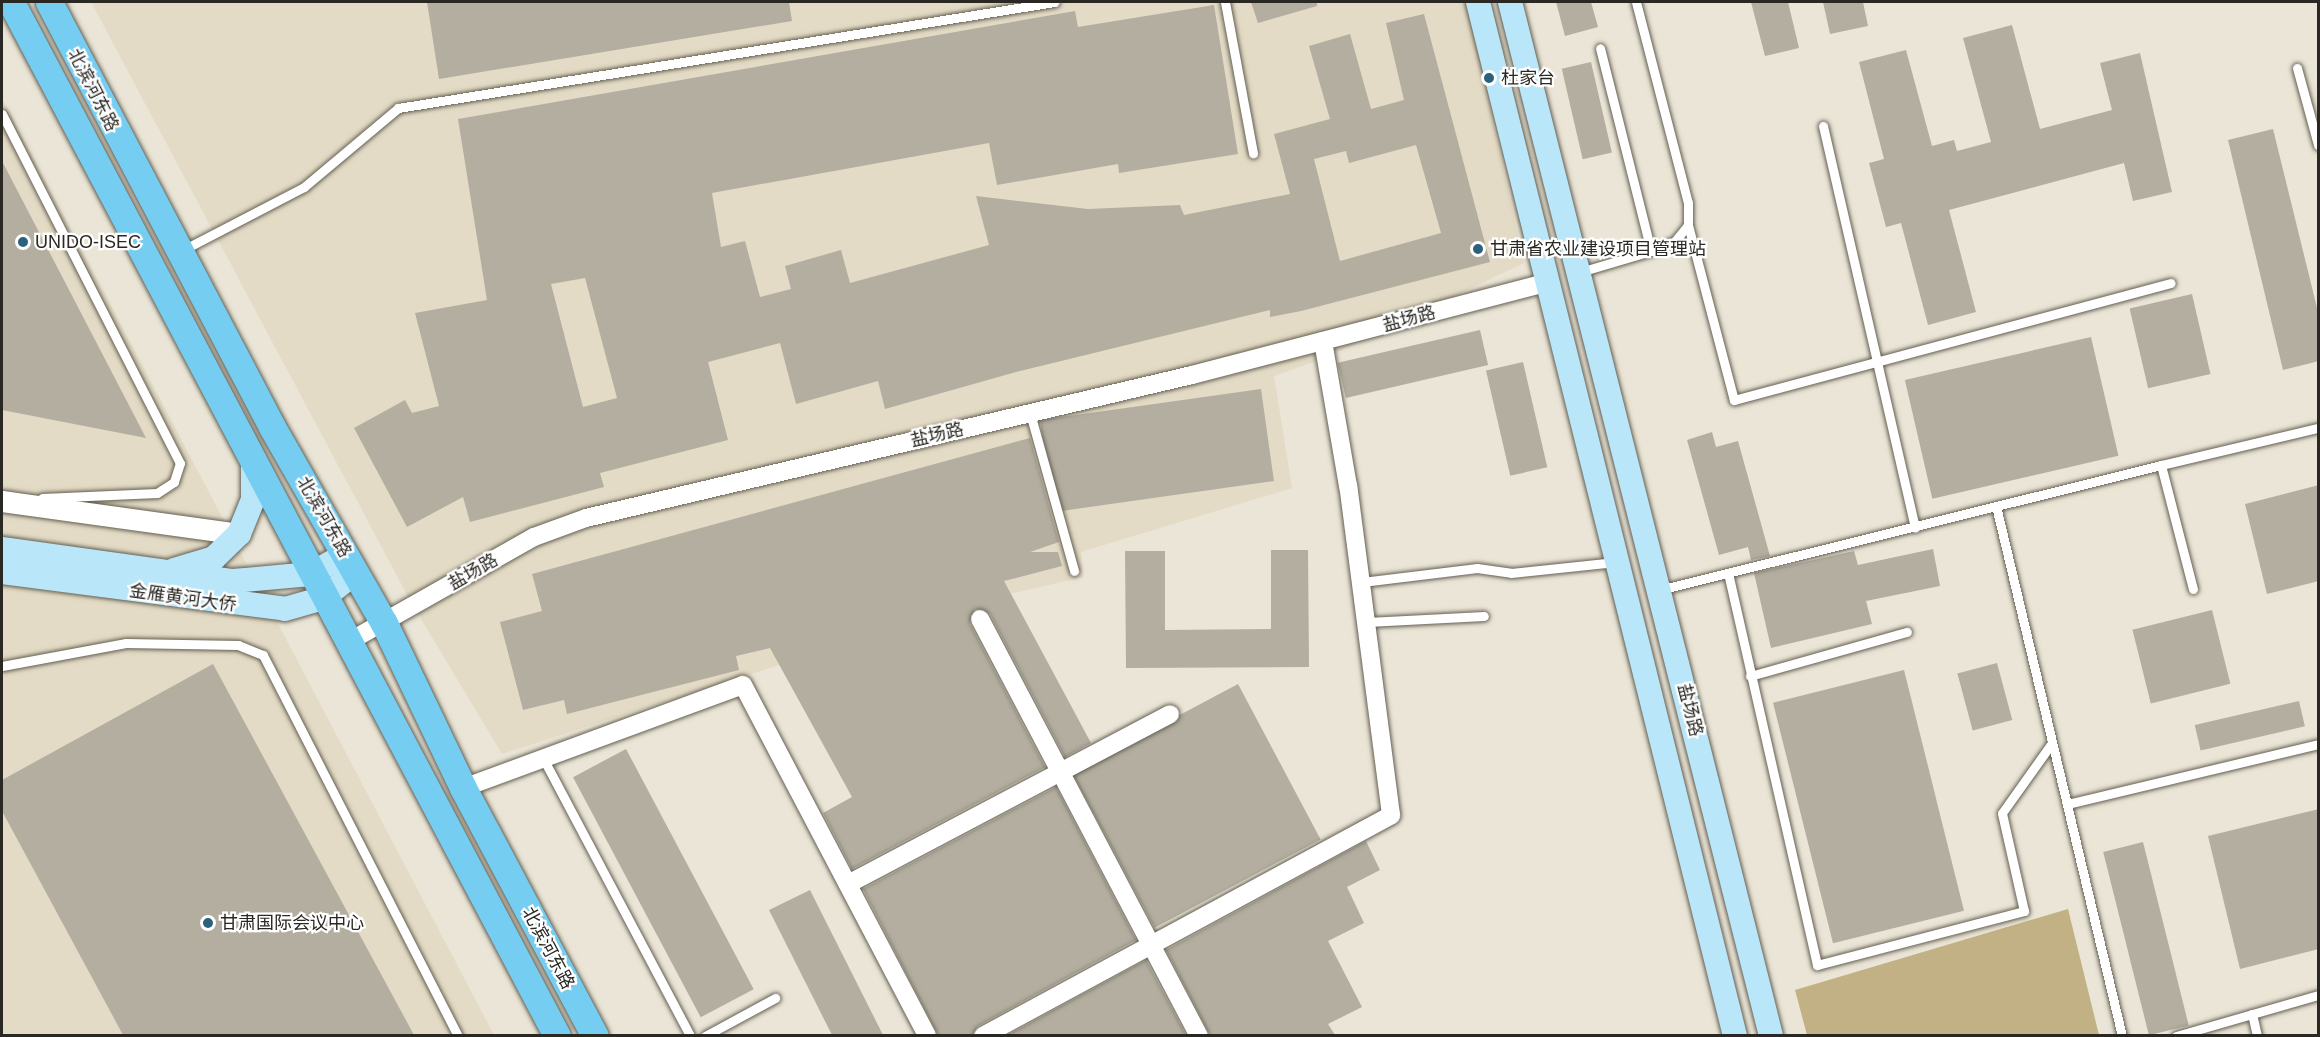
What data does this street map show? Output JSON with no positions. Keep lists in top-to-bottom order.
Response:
{
  "streets": {
    "main road": ["北滨河东路", "盐场路", "金雁黄河大侨"]
  },
  "crossings": [
    ["北滨河东路", "盐场路"],
    ["北滨河东路", "金雁黄河大侨"]
  ],
  "places": [
    "杜家台",
    "UNIDO-ISEC",
    "甘肃省农业建设项目管理站",
    "甘肃国际会议中心"
  ]
}
